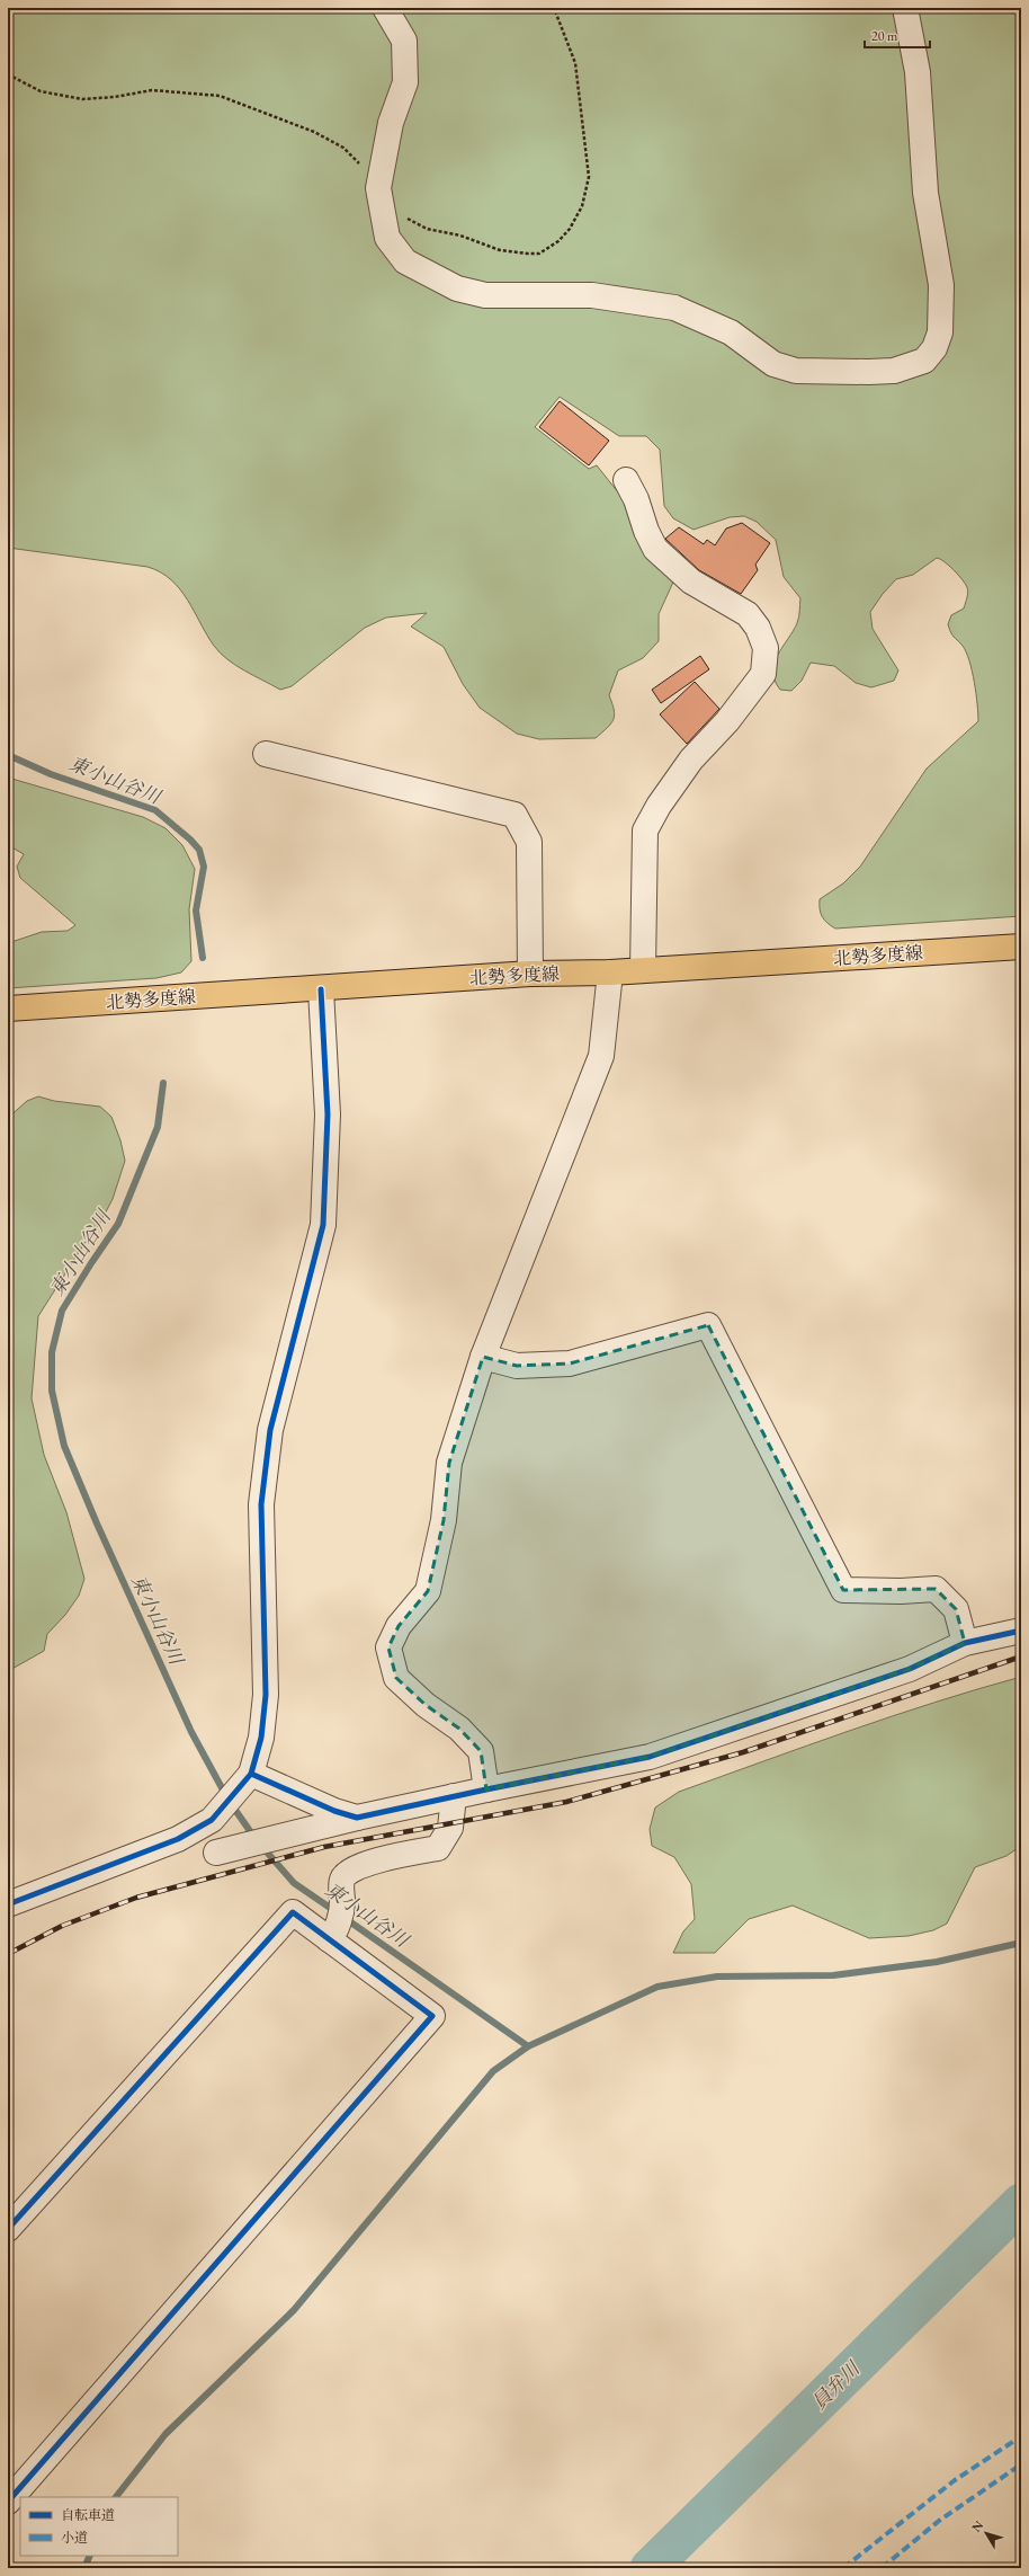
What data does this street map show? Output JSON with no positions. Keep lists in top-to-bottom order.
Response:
{
  "streets": {
    "main road": ["北勢多度線"]
  },
  "water": ["東小山谷川", "員弁川"],
  "legend": ["自転車道", "小道"],
  "scale_bar": "20 m",
  "north": "top left"
}
